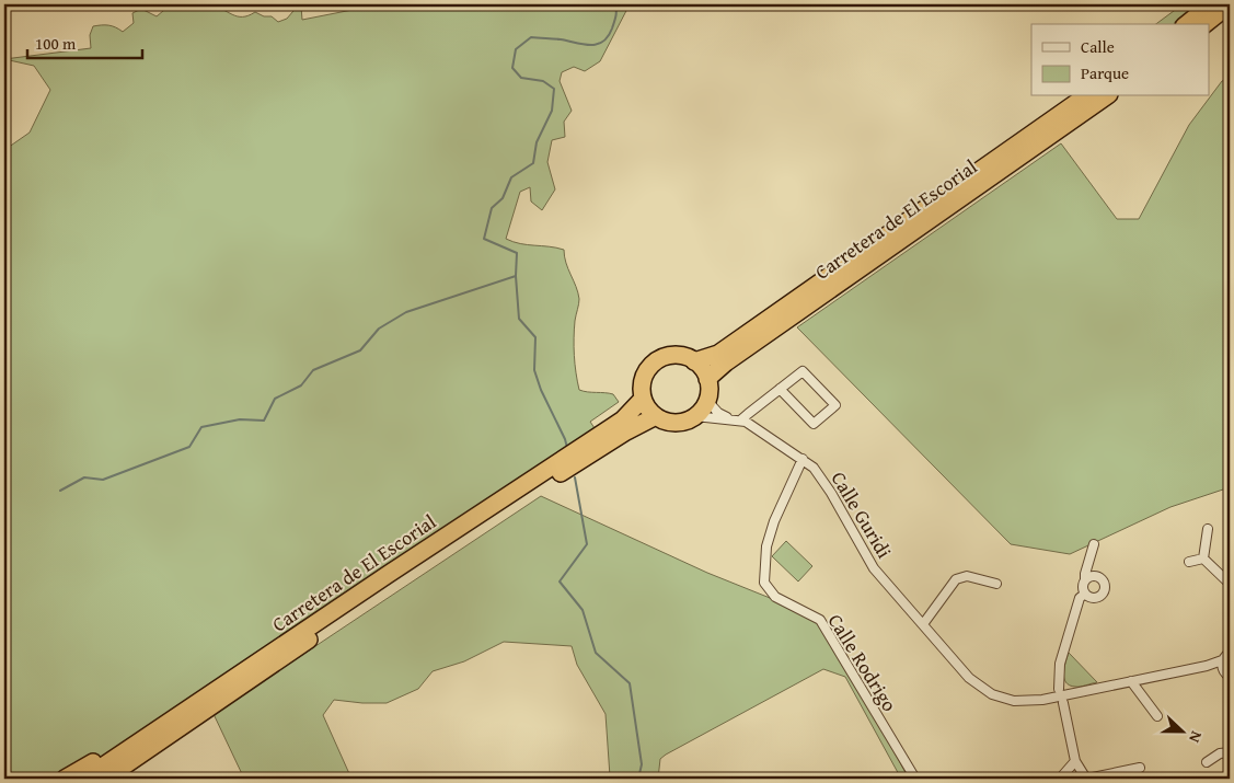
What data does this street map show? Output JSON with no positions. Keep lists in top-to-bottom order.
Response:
{
  "streets": {
    "highway": ["Carretera de El Escorial"],
    "street": ["Calle Guridi", "Calle Rodrigo"]
  },
  "crossings": [
    ["Carretera de El Escorial", "Calle Guridi"],
    ["Calle Guridi", "Calle Rodrigo"]
  ],
  "legend": ["Calle", "Parque"],
  "scale_bar": "100 m",
  "north": "right"
}
